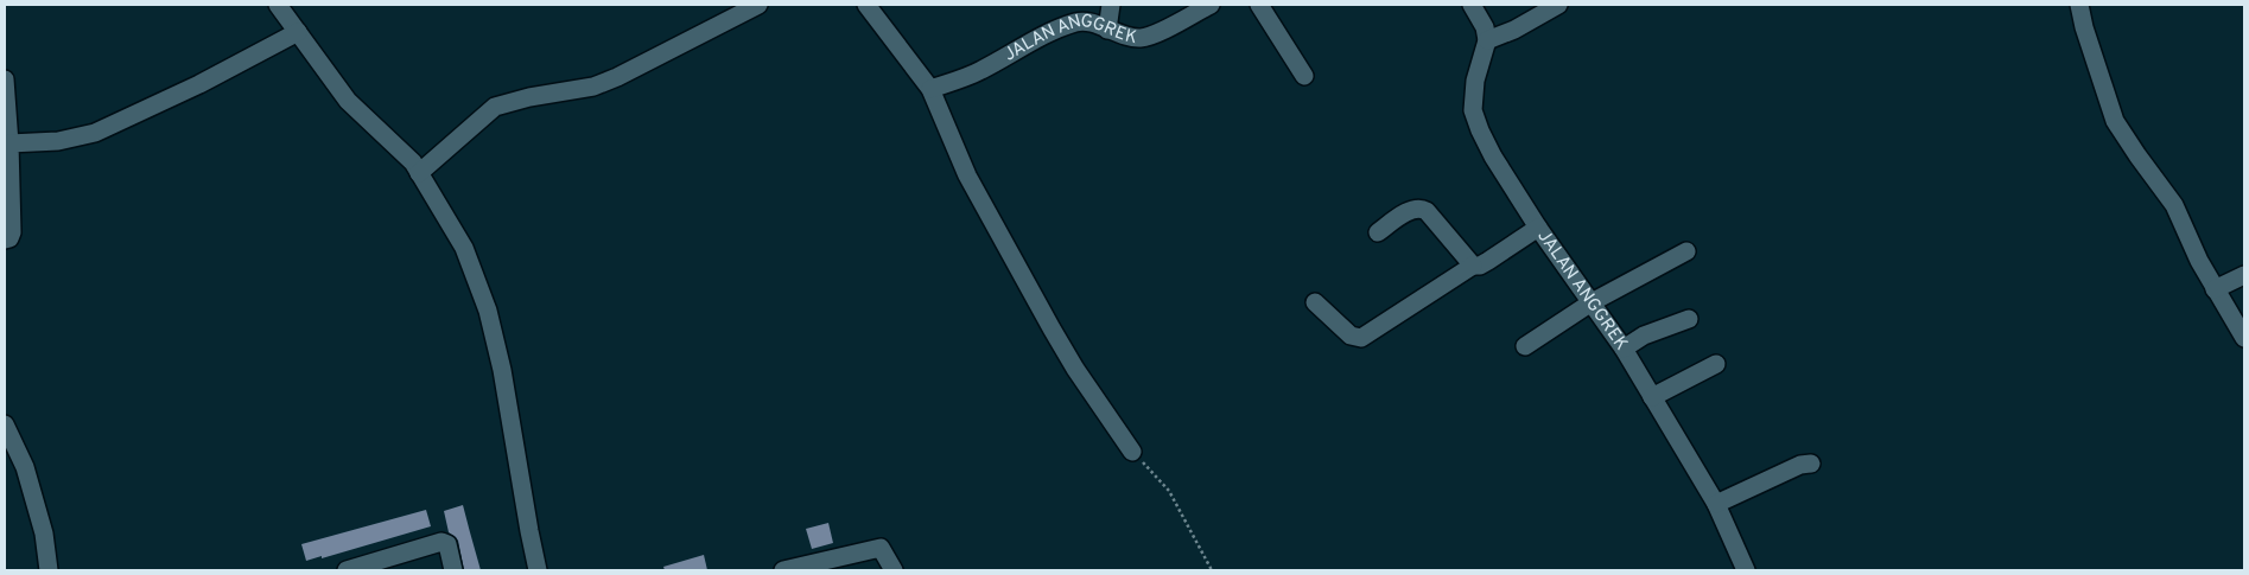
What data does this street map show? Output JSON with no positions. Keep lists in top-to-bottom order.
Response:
{
  "streets": {
    "street": ["JALAN ANGGREK"]
  }
}
